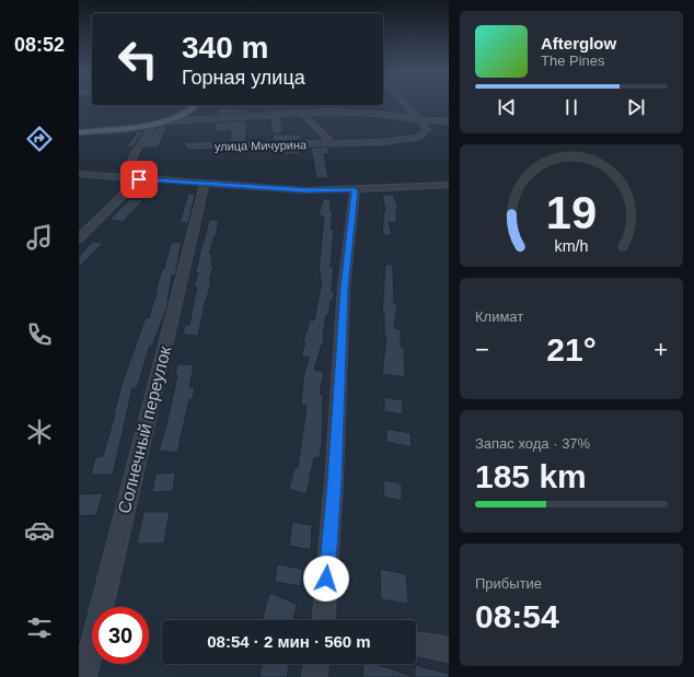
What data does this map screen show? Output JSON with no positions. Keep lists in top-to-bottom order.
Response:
{
  "streets": {
    "street": ["улица Мичурина", "Солнечный переулок"]
  },
  "page": {
    "tabs": "08:52",
    "turn": ["340 m", "Горная улица"],
    "song": ["Afterglow", "The Pines"],
    "tile": [
      "Климат",
      ["Запас хода · 37%", "185 km"],
      ["Прибытие", "08:54"]
    ],
    "heat": ["−", "21°", "+"],
    "limit": "30",
    "trip": "08:54 · 2 мин · 560 m",
    "gauge": ["19", "km/h"]
  }
}
